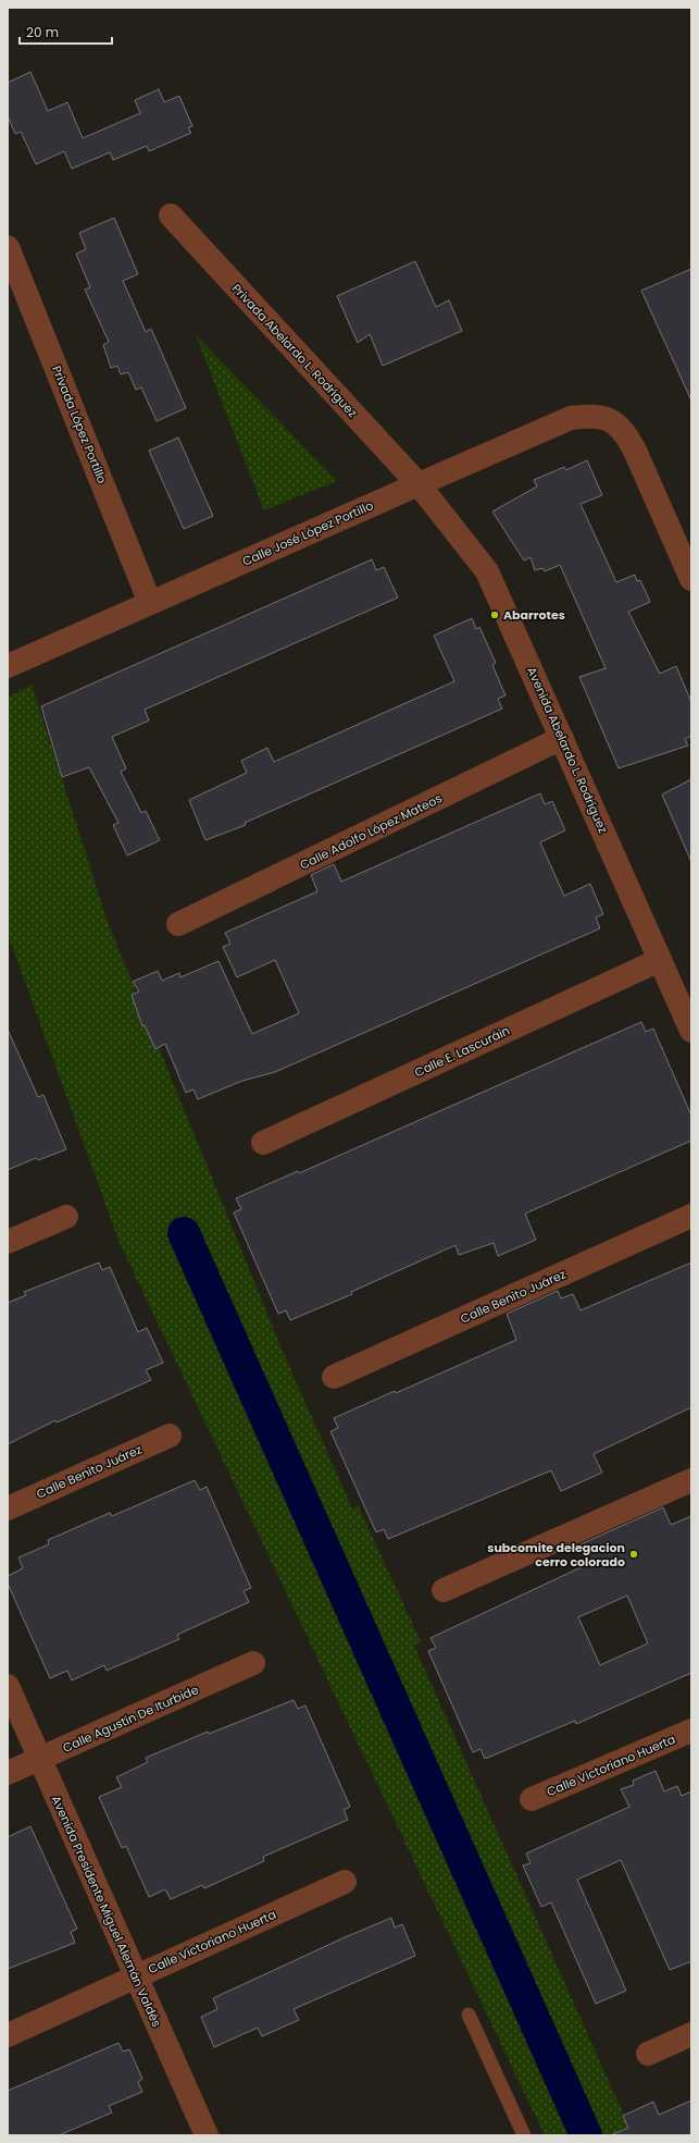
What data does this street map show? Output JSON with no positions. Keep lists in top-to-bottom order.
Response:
{
  "streets": {
    "street": [
      "Privada Abelardo L. Rodríguez",
      "Privada López Portillo",
      "Calle José López Portillo",
      "Avenida Abelardo L. Rodríguez",
      "Calle Adolfo López Mateos",
      "Calle E. Lascuráin",
      "Calle Benito Juárez",
      "Calle Agustín De Iturbide",
      "Calle Victoriano Huerta",
      "Avenida Presidente Miguel Alemán Valdés"
    ]
  },
  "crossings": [
    ["Privada Abelardo L. Rodríguez", "Calle José López Portillo"],
    ["Privada Abelardo L. Rodríguez", "Avenida Abelardo L. Rodríguez"],
    ["Privada López Portillo", "Calle José López Portillo"],
    ["Calle José López Portillo", "Avenida Abelardo L. Rodríguez"],
    ["Avenida Abelardo L. Rodríguez", "Calle Adolfo López Mateos"],
    ["Avenida Abelardo L. Rodríguez", "Calle E. Lascuráin"],
    ["Calle Agustín De Iturbide", "Avenida Presidente Miguel Alemán Valdés"],
    ["Calle Victoriano Huerta", "Avenida Presidente Miguel Alemán Valdés"]
  ],
  "places": ["Abarrotes", "subcomite delegacion cerro colorado"],
  "scale_bar": "20 m"
}
